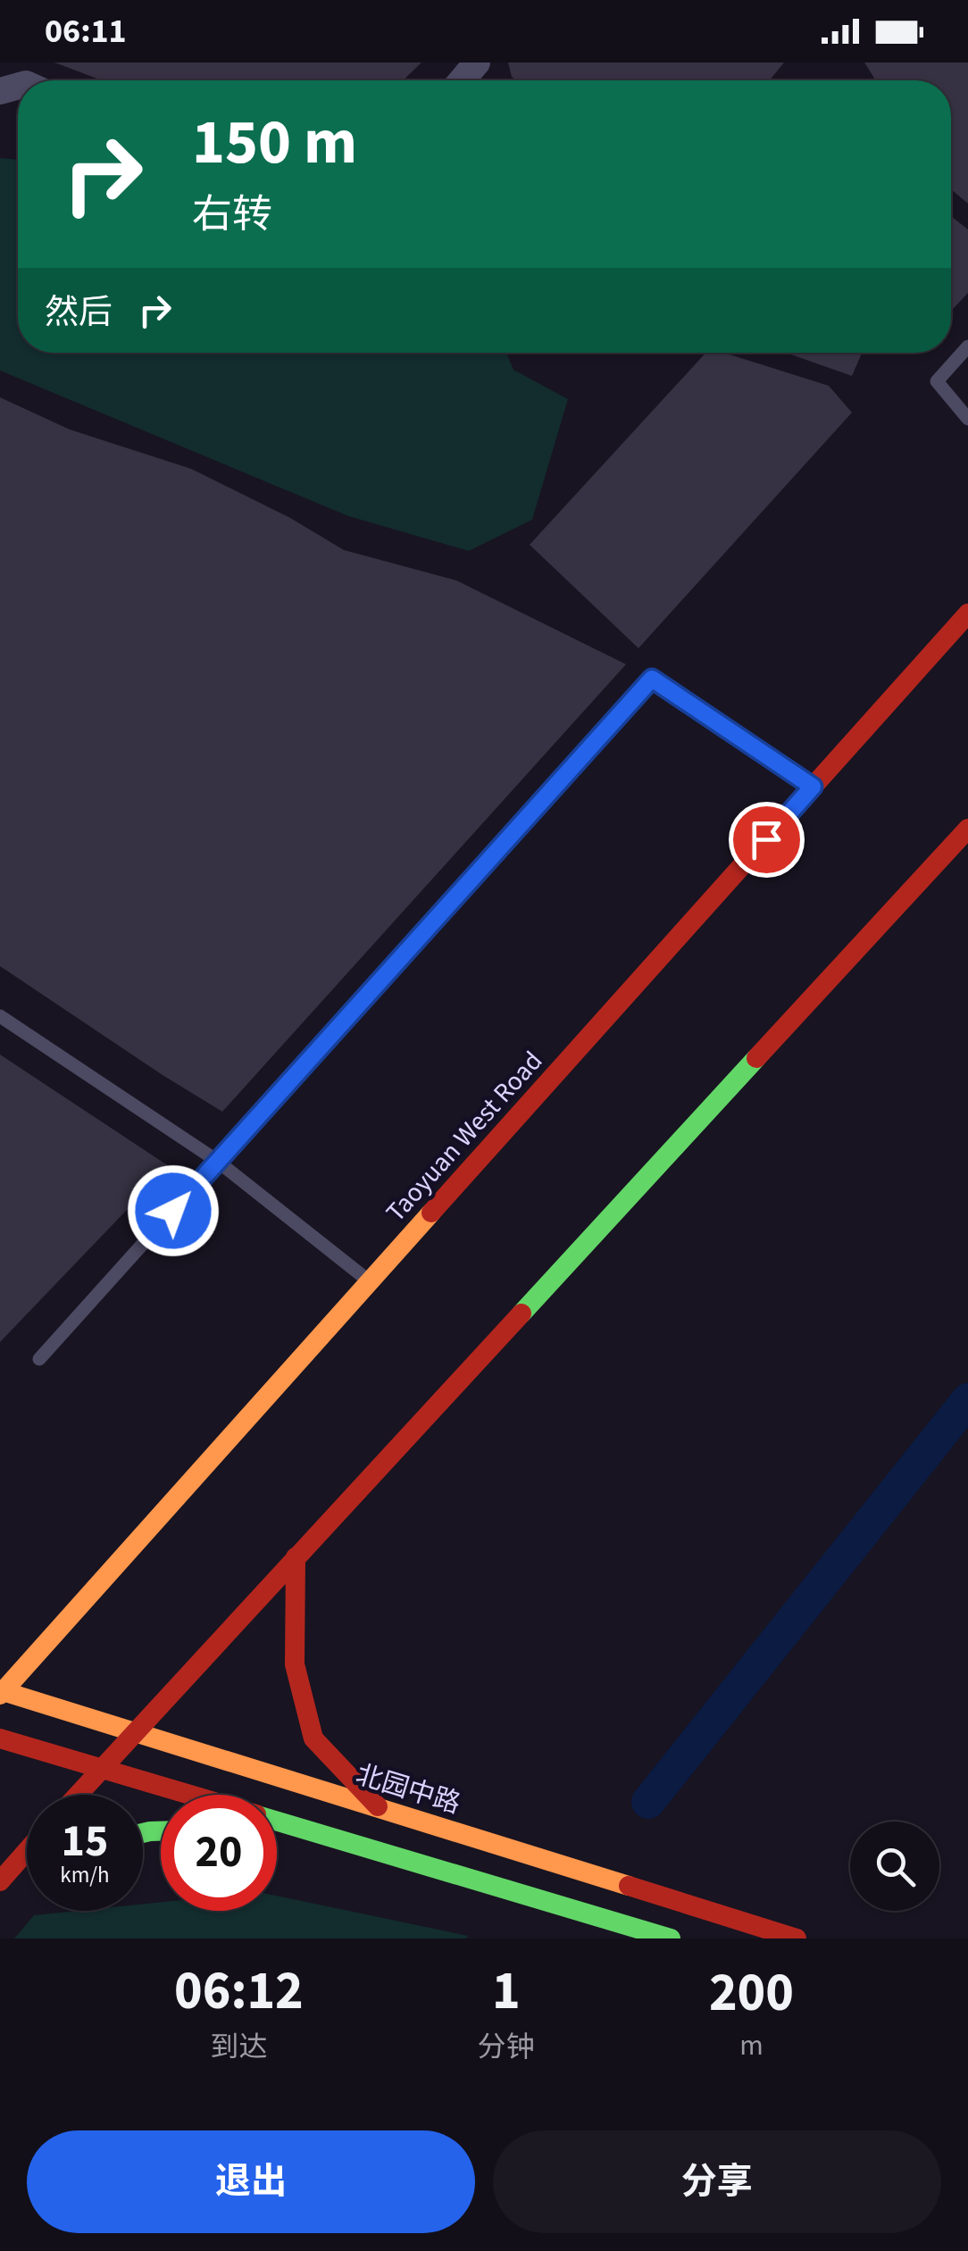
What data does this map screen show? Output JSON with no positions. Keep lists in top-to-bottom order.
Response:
{
  "streets": {
    "main road": ["Taoyuan West Road", "北园中路"]
  },
  "crossings": [
    ["Taoyuan West Road", "北园中路"]
  ],
  "page": {
    "status": "06:11",
    "turn": ["150 m", "右转"],
    "then": "然后",
    "speed": "15 km/h",
    "limit": "20",
    "eta": [
      "06:12",
      "到达",
      "1",
      "分钟",
      "200",
      "m"
    ],
    "buttons": ["退出", "分享"]
  }
}
